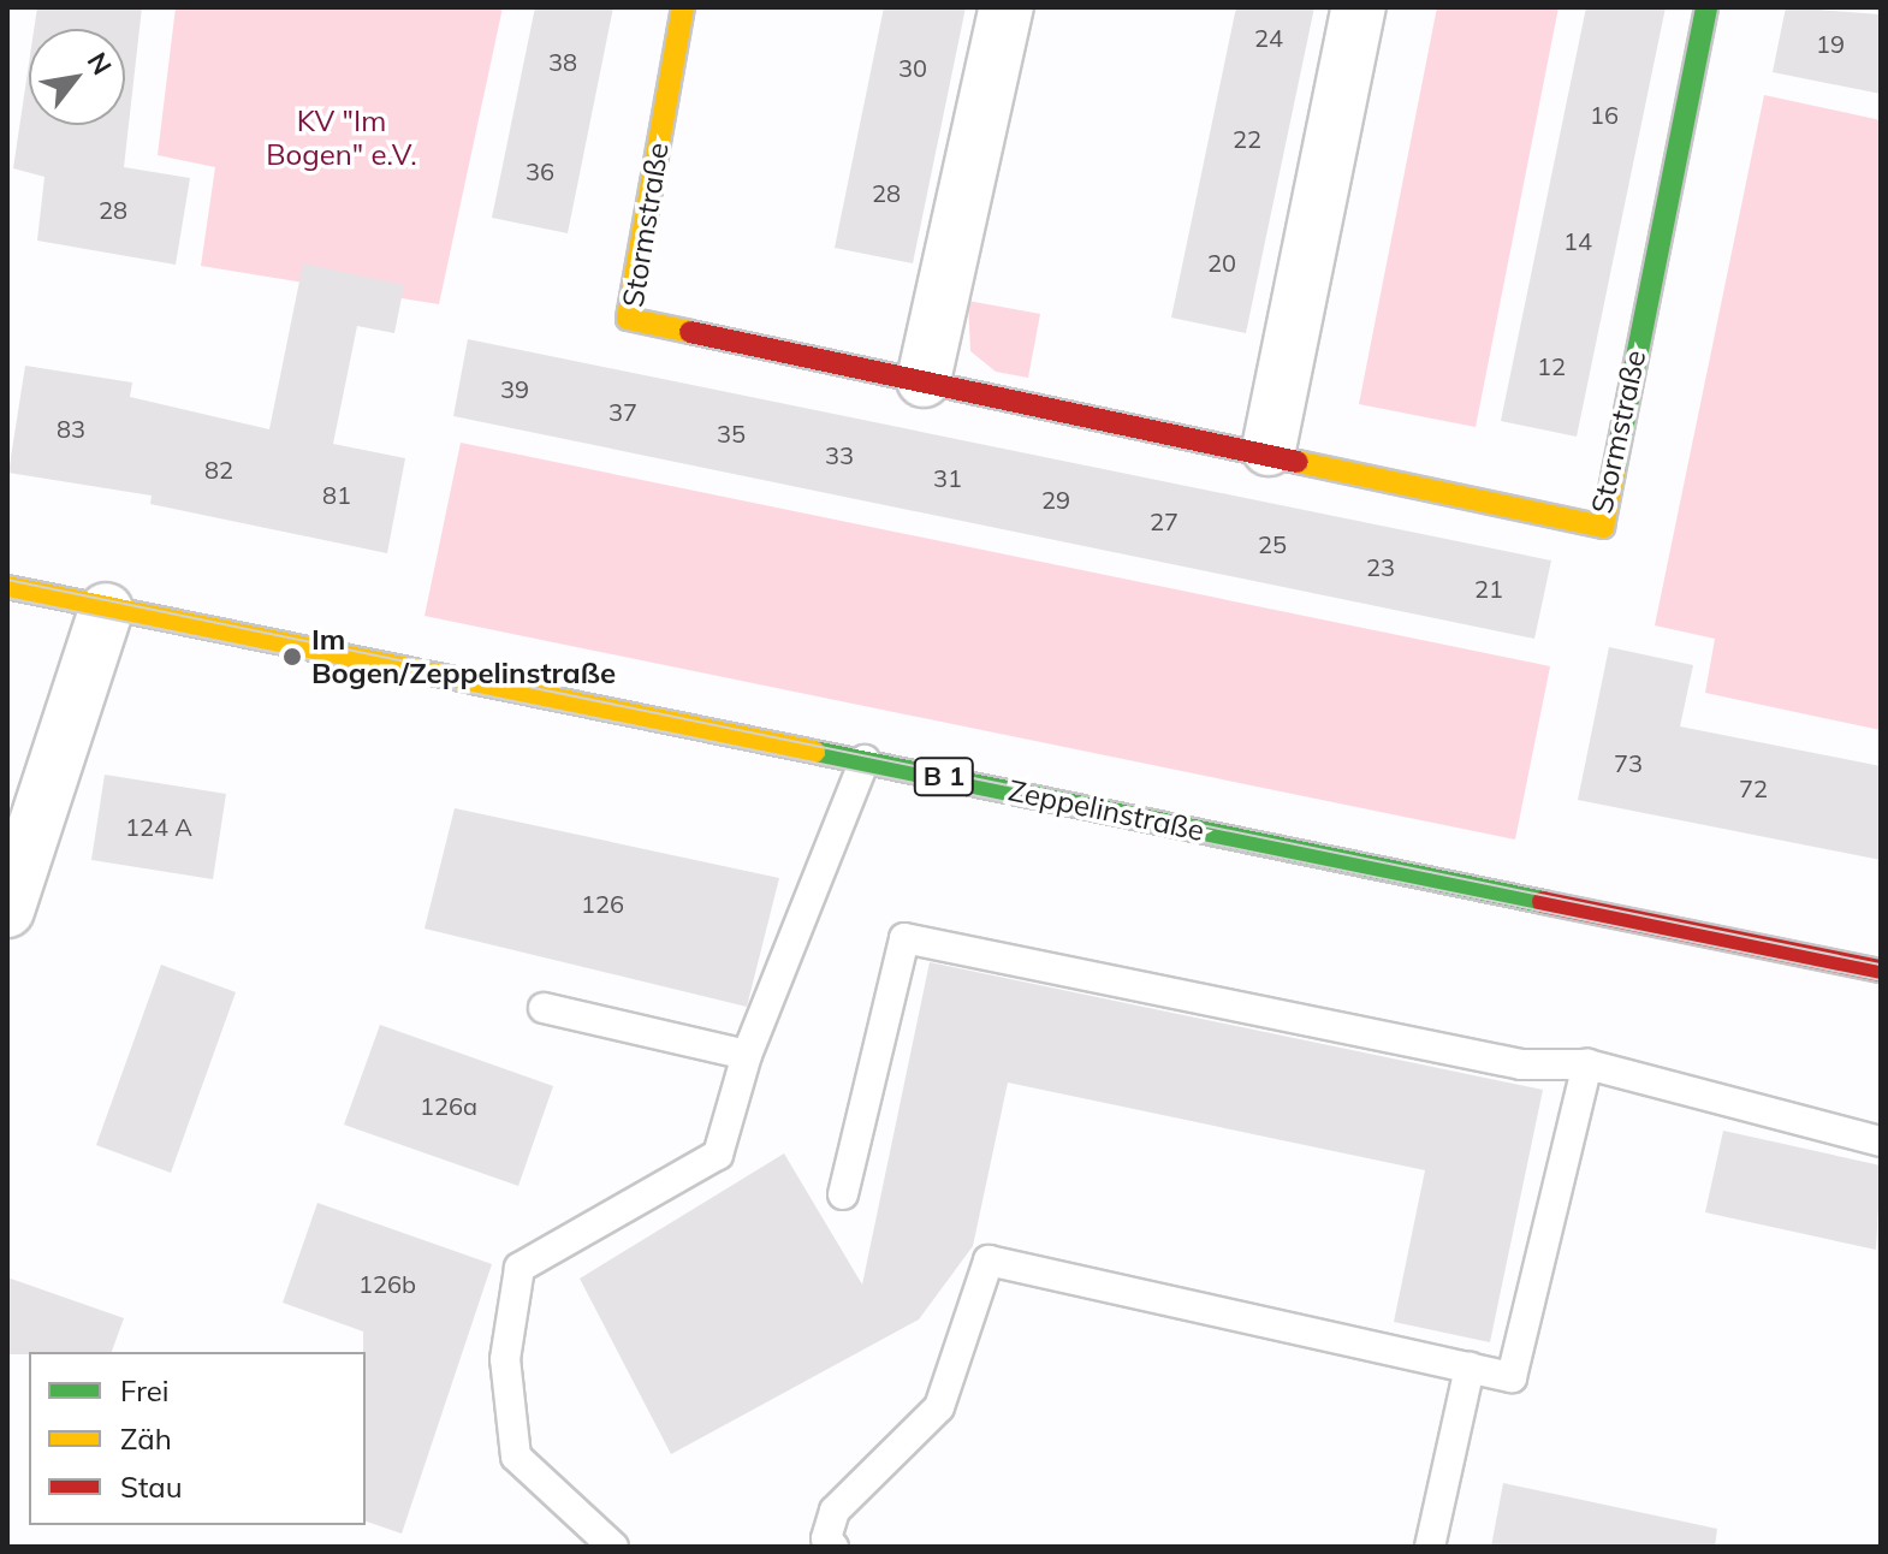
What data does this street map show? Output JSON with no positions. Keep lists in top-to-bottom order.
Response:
{
  "streets": {
    "main road": ["Stormstraße", "B 1", "Zeppelinstraße"]
  },
  "parks": ["KV \"Im Bogen\" e.V."],
  "places": ["Im Bogen/Zeppelinstraße"],
  "house_numbers": [
    "24",
    "19",
    "38",
    "30",
    "16",
    "22",
    "36",
    "28",
    "28",
    "14",
    "20",
    "12",
    "39",
    "37",
    "83",
    "35",
    "33",
    "82",
    "31",
    "81",
    "29",
    "27",
    "25",
    "23",
    "21",
    "73",
    "72",
    "124 A",
    "126",
    "126a",
    "126b"
  ],
  "legend": ["Frei", "Zäh", "Stau"],
  "north": "top right"
}
